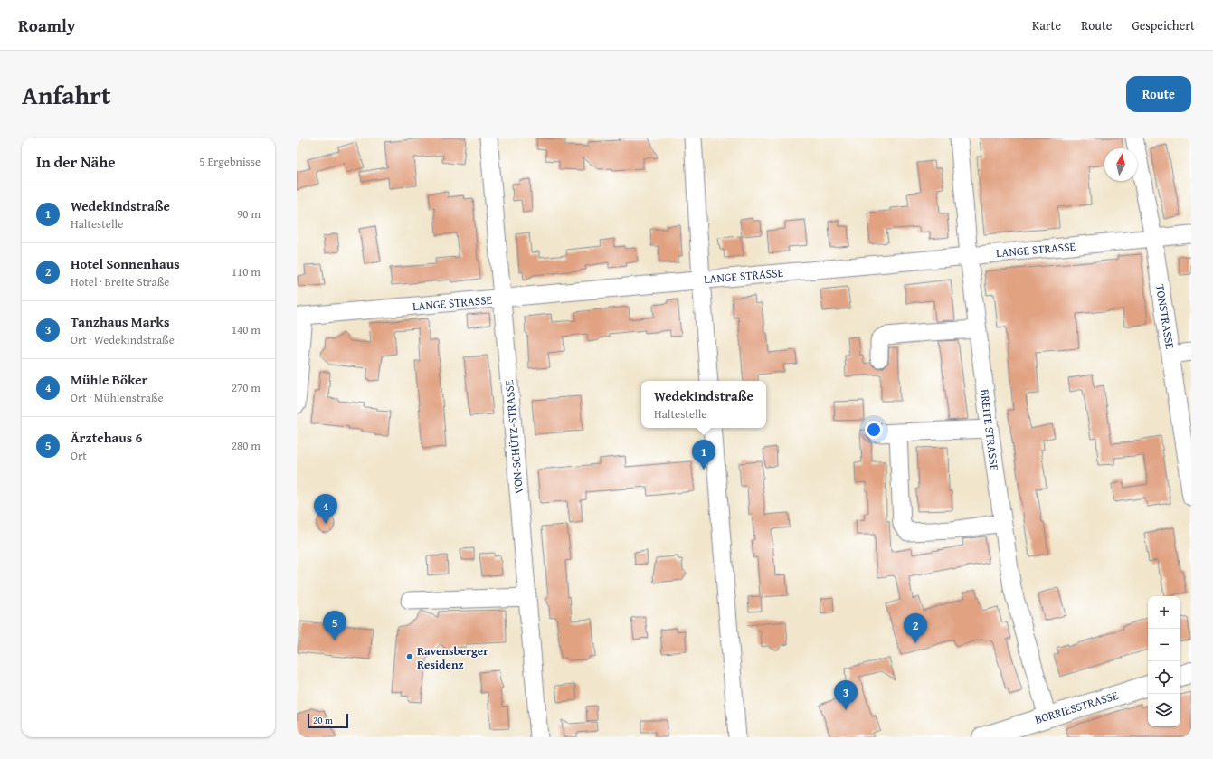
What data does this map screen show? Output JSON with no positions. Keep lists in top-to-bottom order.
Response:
{
  "streets": {
    "main road": ["BORRIESSTRASSE"],
    "street": [
      "LANGE STRASSE",
      "TONSTRASSE",
      "BREITE STRASSE",
      "VON-SCHÜTZ-STRASSE"
    ]
  },
  "crossings": [
    ["LANGE STRASSE", "TONSTRASSE"],
    ["LANGE STRASSE", "BREITE STRASSE"],
    ["LANGE STRASSE", "VON-SCHÜTZ-STRASSE"],
    ["BREITE STRASSE", "BORRIESSTRASSE"]
  ],
  "places": ["Ravensberger Residenz"],
  "scale_bar": "20 m",
  "north": "top",
  "page": {
    "header": "Roamly",
    "nav": ["Karte", "Route", "Gespeichert"],
    "title": "Anfahrt",
    "buttons": "Route",
    "heading": ["In der Nähe", "5 Ergebnisse"],
    "list": [
      {
        "mark": "1",
        "name": "Wedekindstraße",
        "note": "Haltestelle",
        "value": "90 m"
      },
      {
        "mark": "2",
        "name": "Hotel Sonnenhaus",
        "note": "Hotel · Breite Straße",
        "value": "110 m"
      },
      {
        "mark": "3",
        "name": "Tanzhaus Marks",
        "note": "Ort · Wedekindstraße",
        "value": "140 m"
      },
      {
        "mark": "4",
        "name": "Mühle Böker",
        "note": "Ort · Mühlenstraße",
        "value": "270 m"
      },
      {
        "mark": "5",
        "name": "Ärztehaus 6",
        "note": "Ort",
        "value": "280 m"
      }
    ],
    "popup": ["Wedekindstraße", "Haltestelle"],
    "pins": [
      "1",
      "4",
      "5",
      "2",
      "3"
    ],
    "map_buttons": ["+", "−"],
    "scale": "20 m"
  }
}
